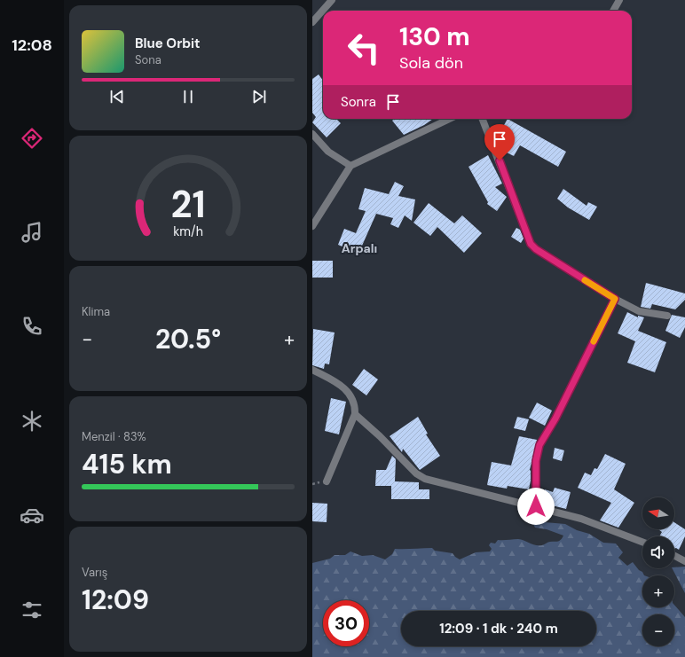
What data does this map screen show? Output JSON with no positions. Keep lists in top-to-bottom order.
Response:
{
  "districts": ["Arpalı"],
  "north": "left",
  "page": {
    "tabs": "12:08",
    "turn": ["130 m", "Sola dön"],
    "song": ["Blue Orbit", "Sona"],
    "then": "Sonra",
    "tile": [
      "Klima",
      ["Menzil · 83%", "415 km"],
      ["Varış", "12:09"]
    ],
    "heat": ["−", "20.5°", "+"],
    "map_buttons": ["+", "−"],
    "limit": "30",
    "trip": "12:09 · 1 dk · 240 m",
    "gauge": ["21", "km/h"]
  }
}
